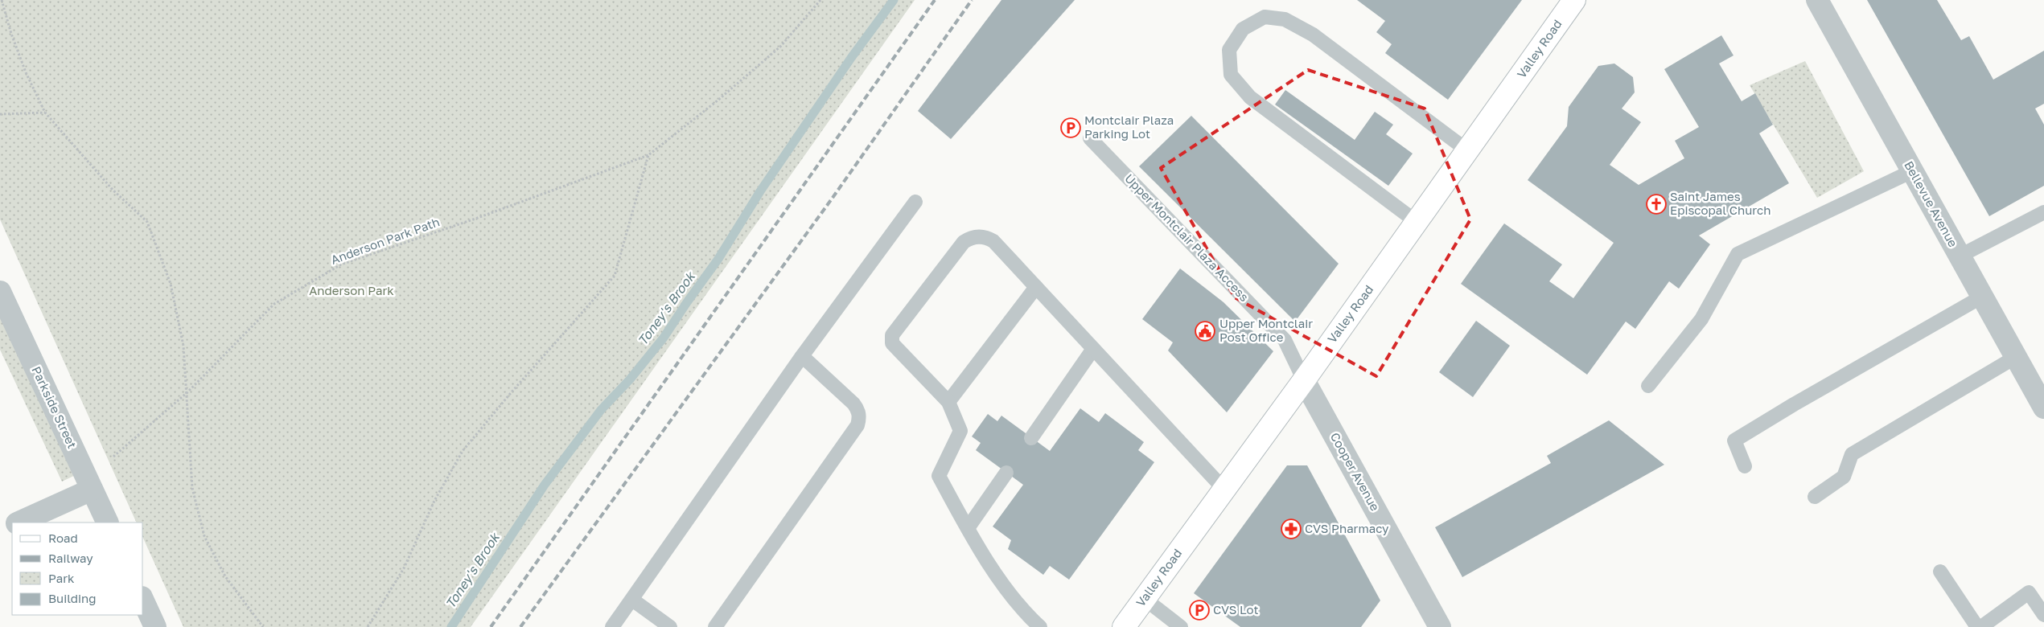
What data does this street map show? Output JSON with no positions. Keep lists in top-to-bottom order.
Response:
{
  "streets": {
    "main road": ["Valley Road"],
    "street": ["Bellevue Avenue", "Parkside Street", "Cooper Avenue"],
    "lane": ["Upper Montclair Plaza Access"],
    "path": ["Anderson Park Path"]
  },
  "crossings": [
    ["Valley Road", "Upper Montclair Plaza Access"],
    ["Valley Road", "Cooper Avenue"],
    ["Upper Montclair Plaza Access", "Cooper Avenue"]
  ],
  "water": ["Toney's Brook"],
  "parks": ["Anderson Park"],
  "places": {
    "parking": ["Montclair Plaza Parking Lot", "CVS Lot"],
    "church": ["Saint James Episcopal Church"],
    "public building": ["Upper Montclair Post Office"],
    "pharmacy": ["CVS Pharmacy"]
  },
  "legend": [
    "Road",
    "Railway",
    "Park",
    "Building"
  ]
}
